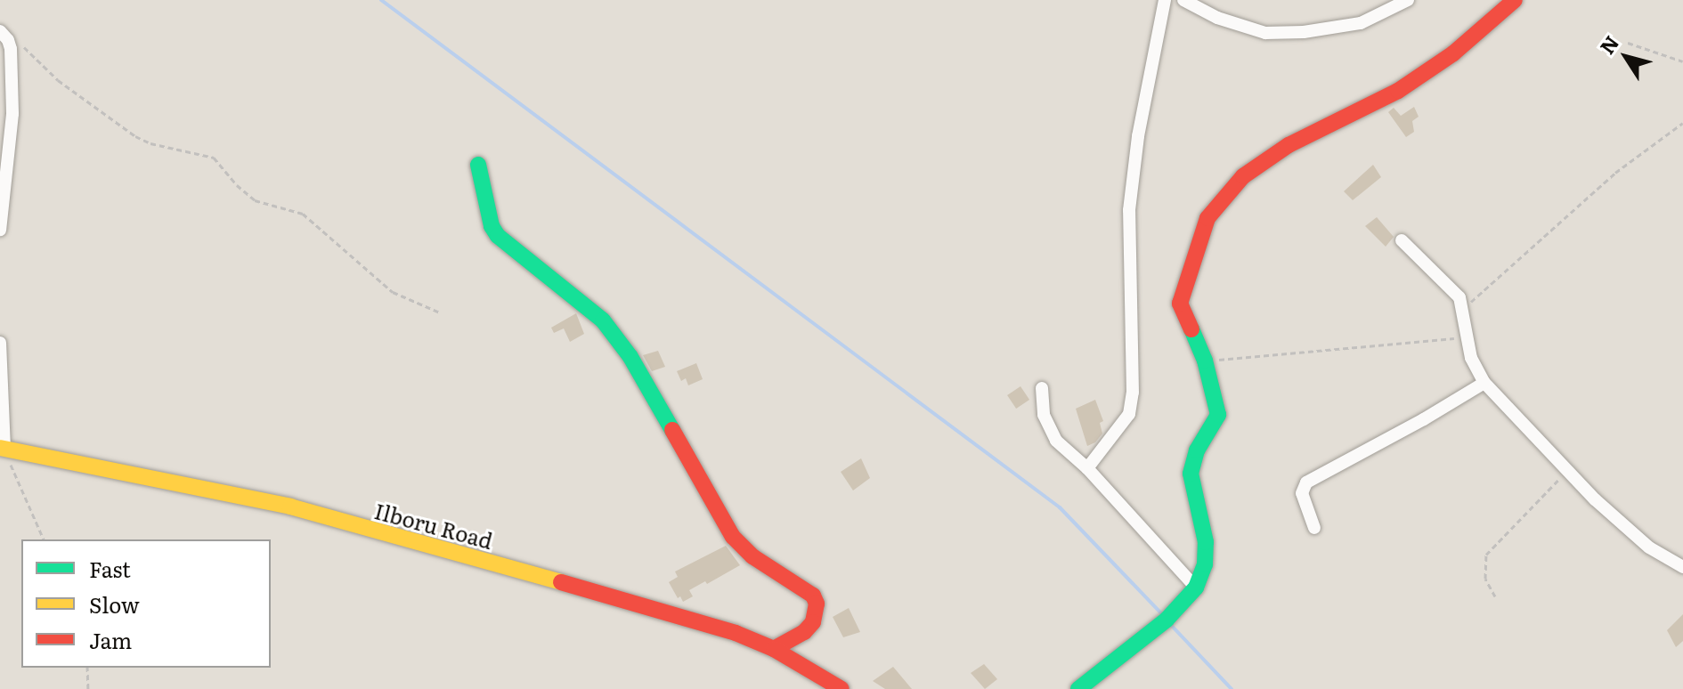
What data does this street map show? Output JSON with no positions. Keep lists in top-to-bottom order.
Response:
{
  "streets": {
    "street": ["Ilboru Road"]
  },
  "legend": ["Fast", "Slow", "Jam"],
  "north": "top left"
}
